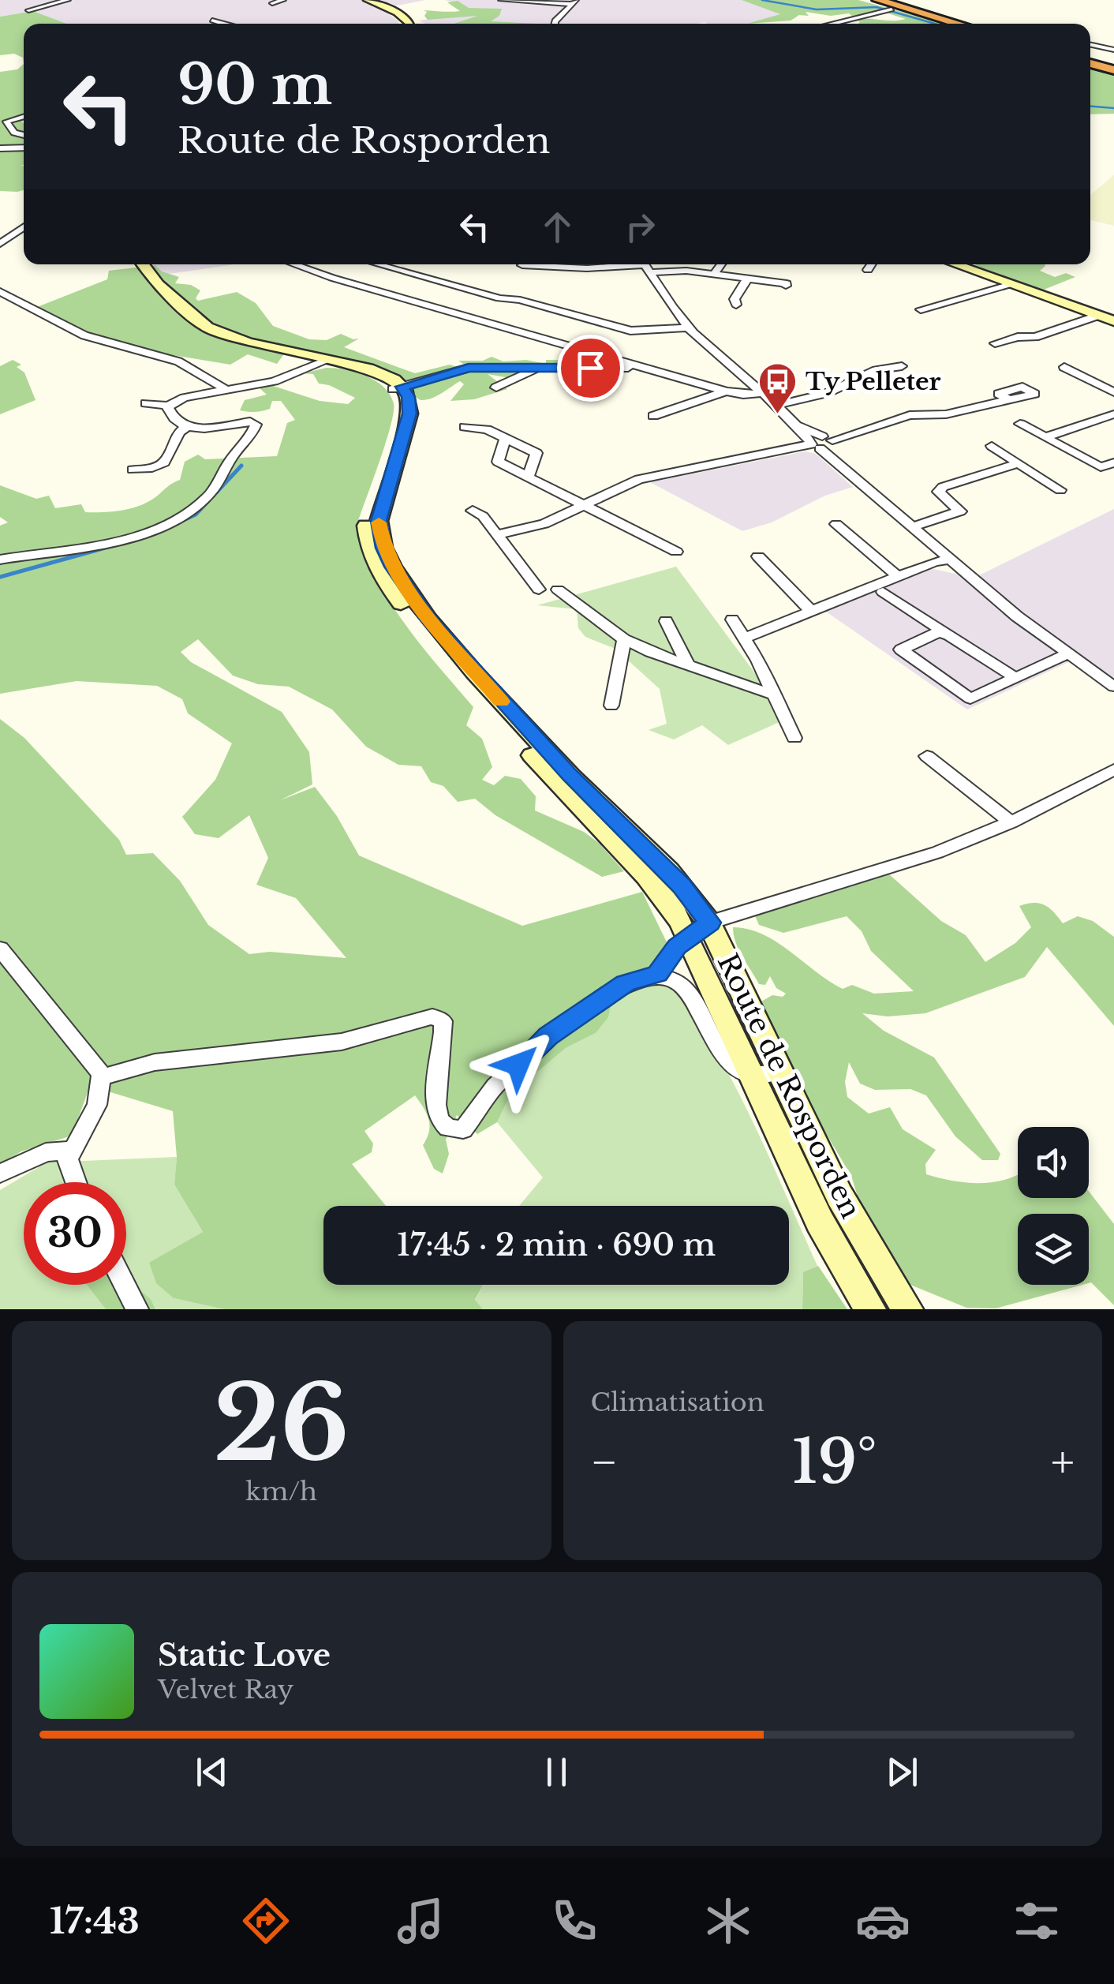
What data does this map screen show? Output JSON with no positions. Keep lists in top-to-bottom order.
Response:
{
  "streets": {
    "main road": ["Route de Rosporden"]
  },
  "places": {
    "bus stop": ["Ty Pelleter"]
  },
  "page": {
    "turn": ["90 m", "Route de Rosporden"],
    "limit": "30",
    "trip": "17:45 · 2 min · 690 m",
    "tile": [
      ["26", "km/h"],
      "Climatisation"
    ],
    "heat": ["−", "19°", "+"],
    "song": ["Static Love", "Velvet Ray"],
    "tabs": "17:43"
  }
}
